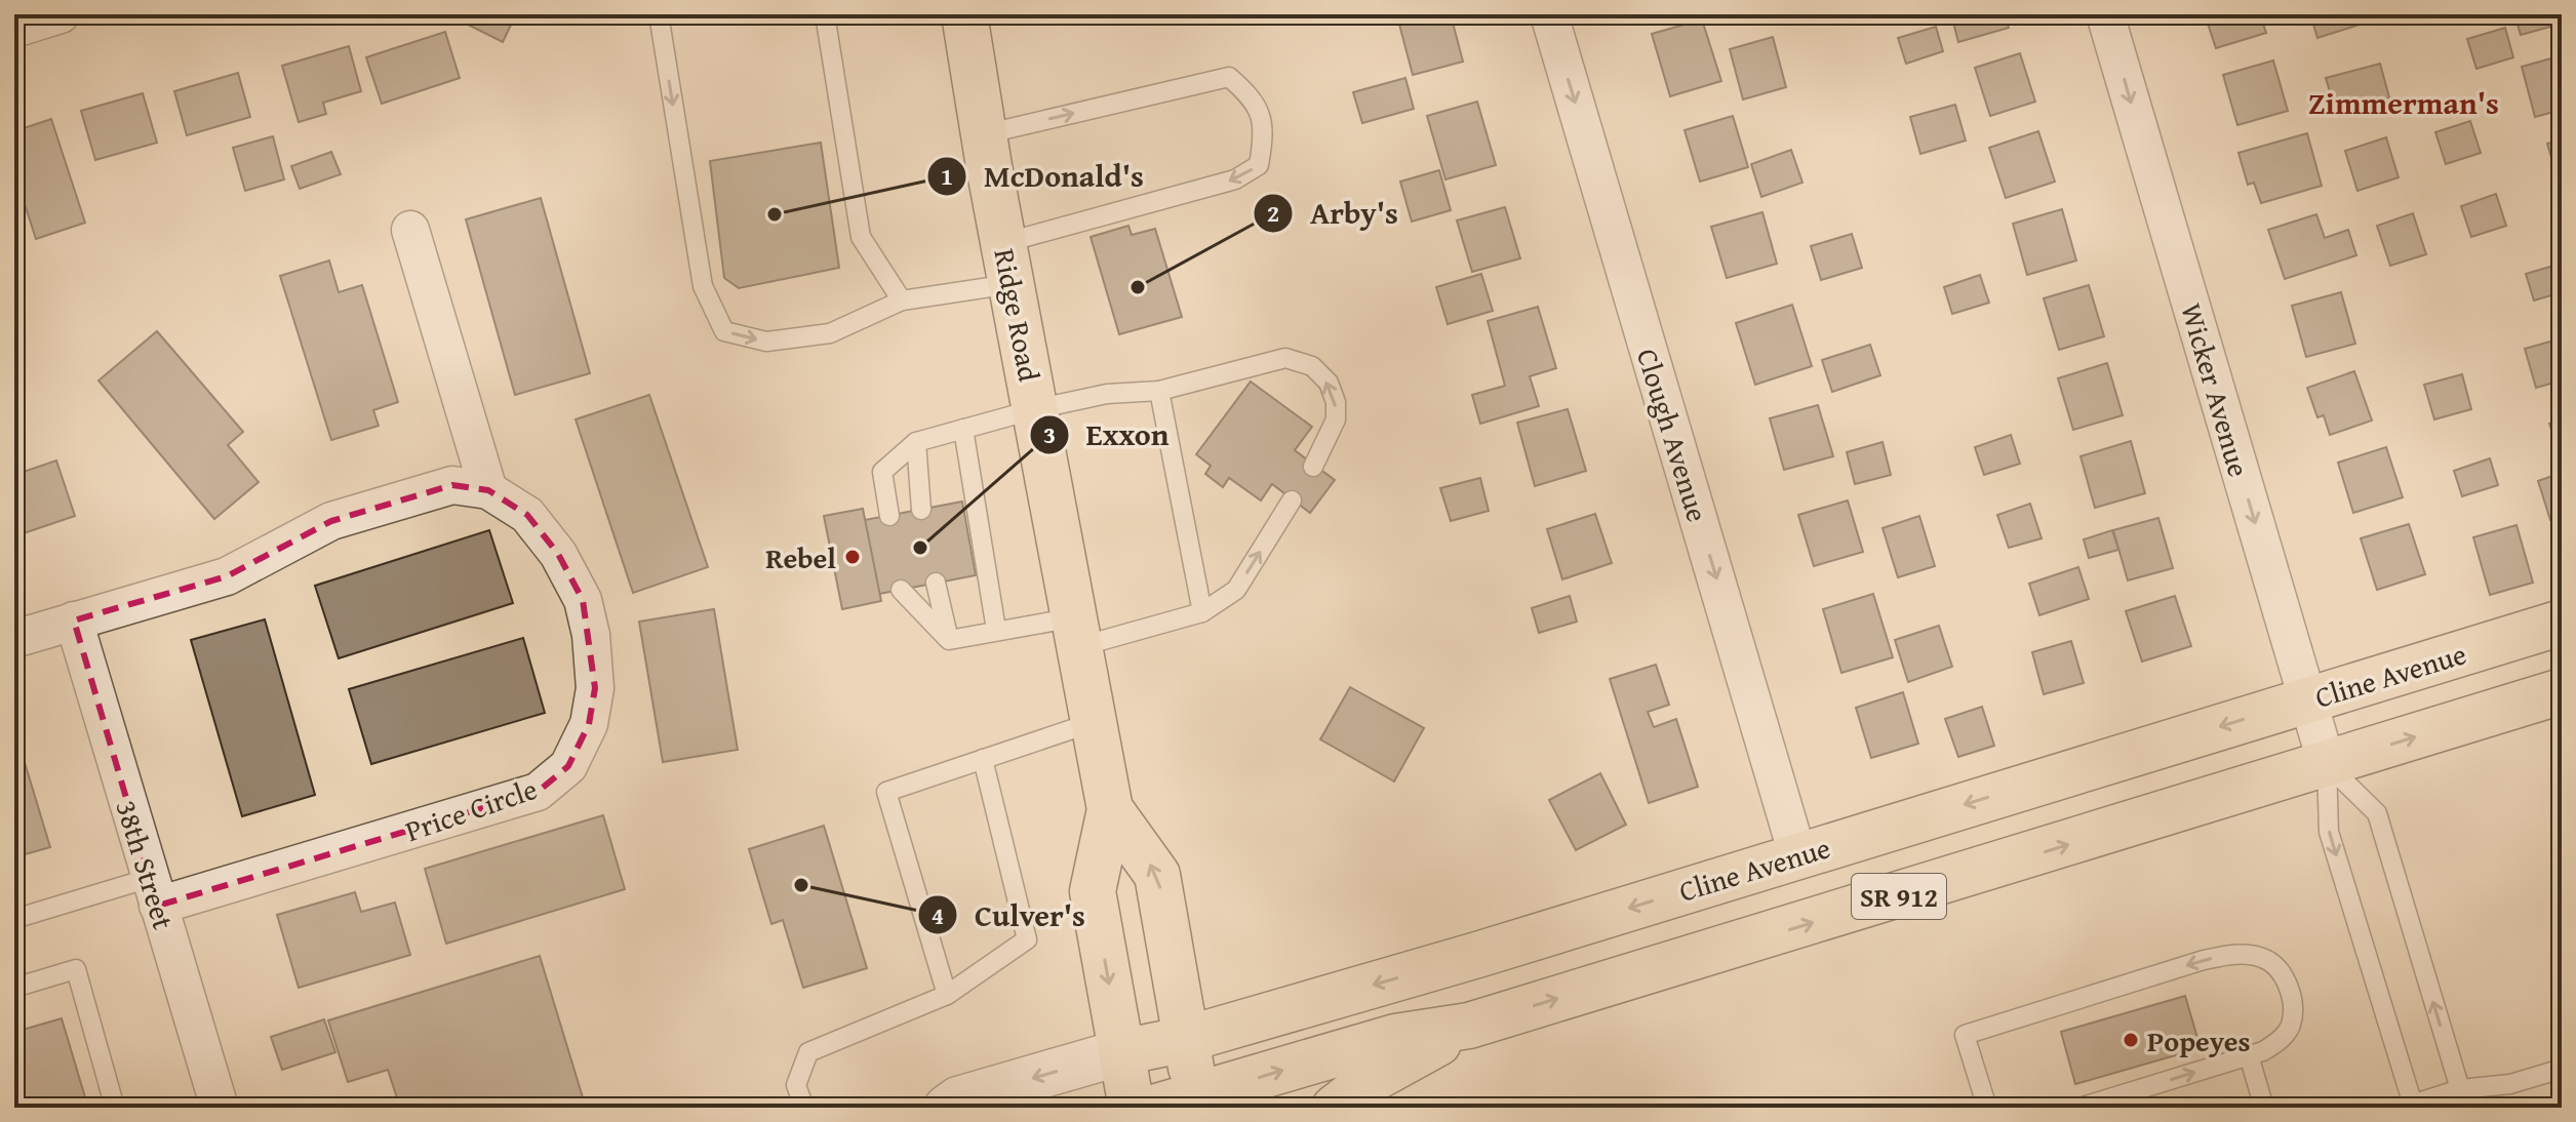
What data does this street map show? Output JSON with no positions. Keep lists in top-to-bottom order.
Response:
{
  "streets": {
    "main road": ["Ridge Road", "Cline Avenue", "SR 912"],
    "street": [
      "Wicker Avenue",
      "Clough Avenue",
      "Price Circle",
      "38th Street"
    ]
  },
  "crossings": [
    ["Ridge Road", "Cline Avenue"],
    ["Ridge Road", "SR 912"],
    ["Wicker Avenue", "Cline Avenue"],
    ["Wicker Avenue", "SR 912"],
    ["Clough Avenue", "Cline Avenue"],
    ["Price Circle", "38th Street"]
  ],
  "one_way": ["Wicker Avenue", "Clough Avenue"],
  "districts": ["Zimmerman's"],
  "places": [
    "McDonald's",
    "Arby's",
    "Exxon",
    "Rebel",
    "Culver's",
    "Popeyes"
  ]
}
